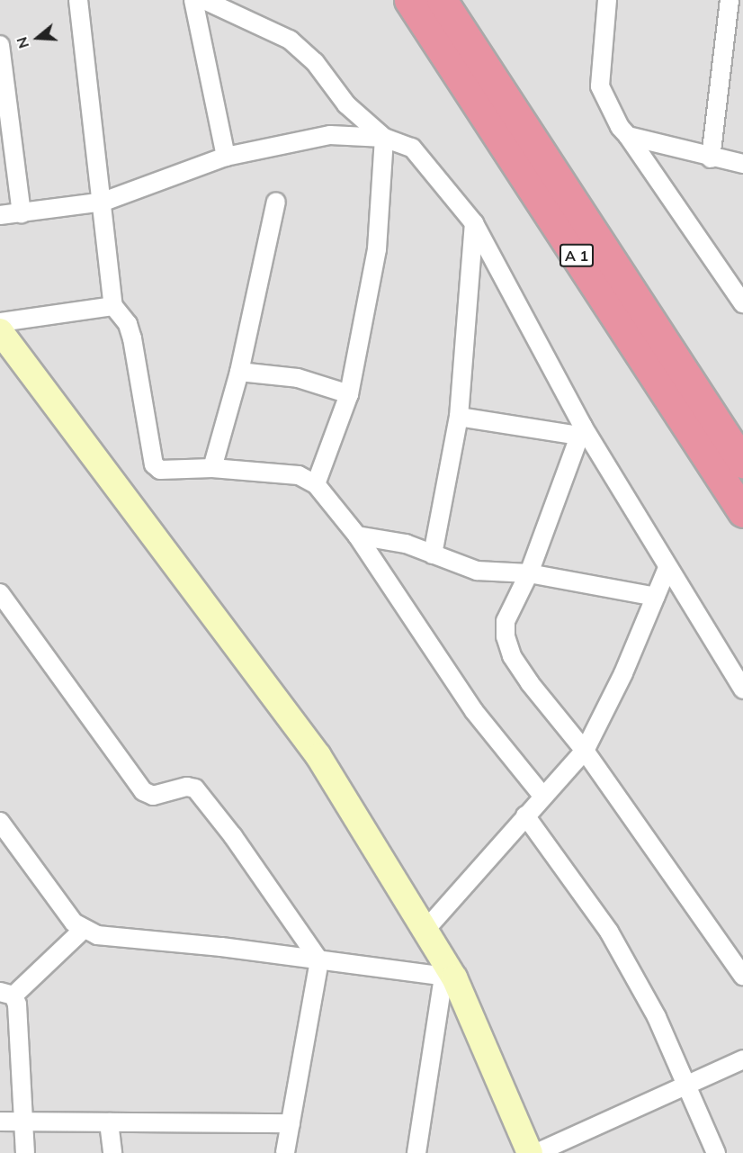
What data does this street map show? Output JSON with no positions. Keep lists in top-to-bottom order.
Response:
{
  "streets": {
    "highway": ["A 1"]
  },
  "north": "left"
}
